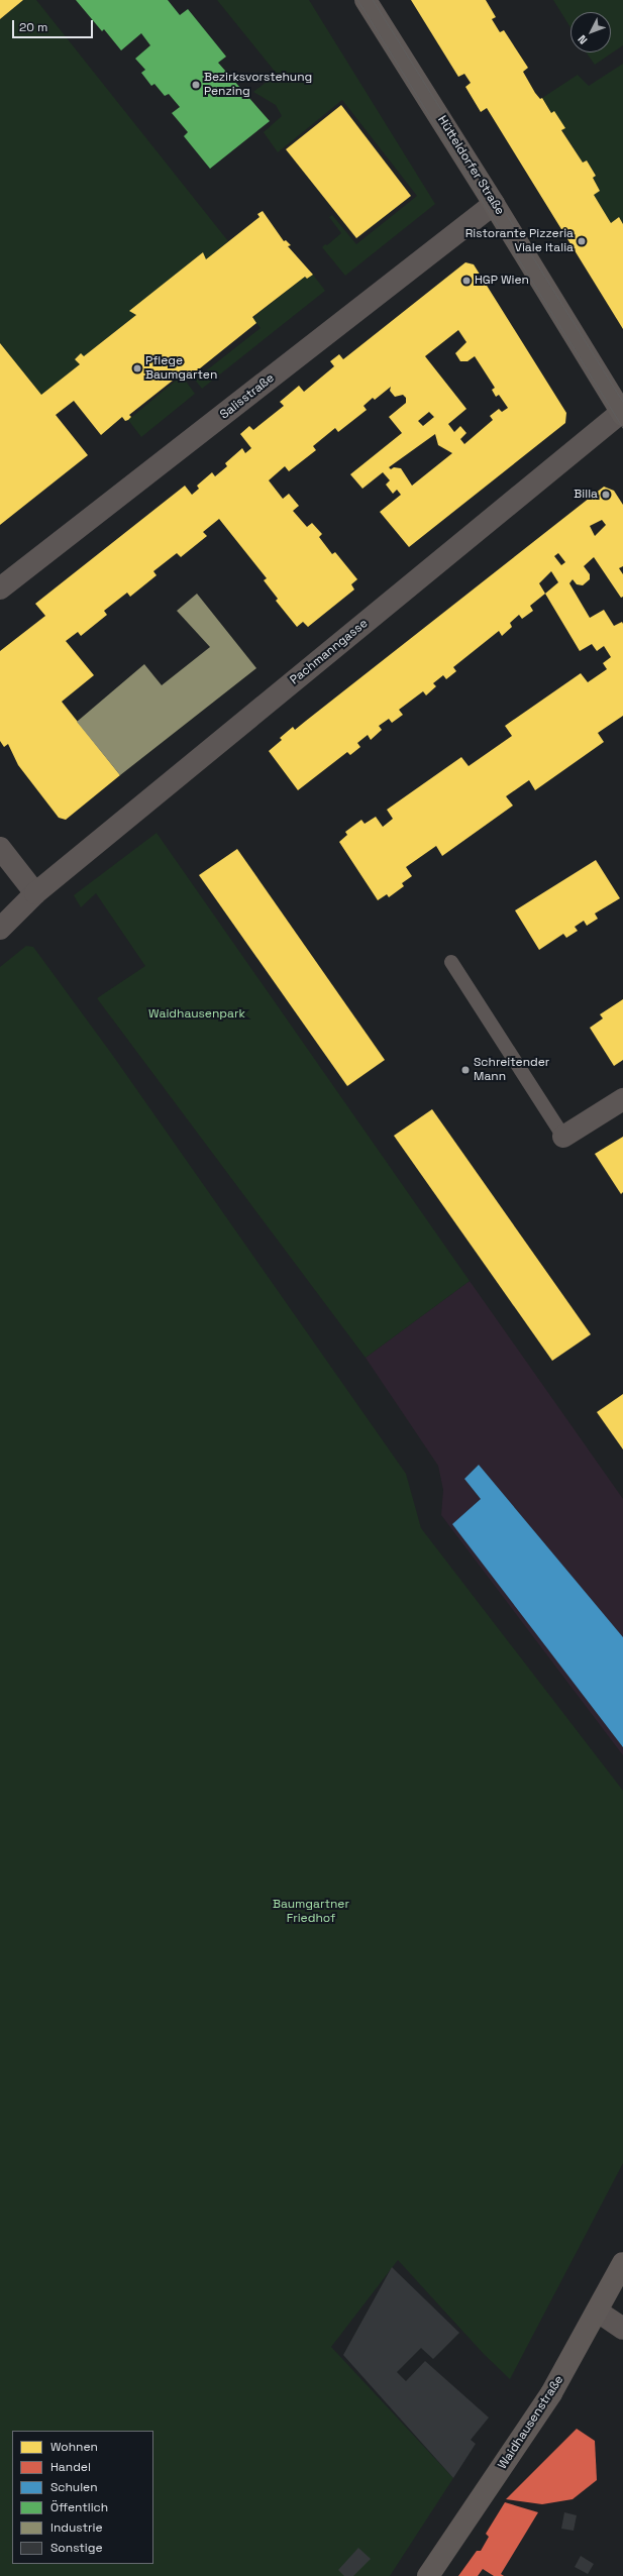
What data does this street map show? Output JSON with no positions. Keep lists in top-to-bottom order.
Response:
{
  "streets": {
    "main road": ["Hütteldorfer Straße", "Waidhausenstraße"],
    "street": ["Salisstraße", "Pachmanngasse"]
  },
  "crossings": [
    ["Hütteldorfer Straße", "Salisstraße"],
    ["Hütteldorfer Straße", "Pachmanngasse"]
  ],
  "parks": ["Waidhausenpark", "Baumgartner Friedhof"],
  "places": [
    "Bezirksvorstehung Penzing",
    "Ristorante Pizzeria Viale Italia",
    "HGP Wien",
    "Pflege Baumgarten",
    "Billa",
    "Schreitender Mann"
  ],
  "legend": [
    "Wohnen",
    "Handel",
    "Schulen",
    "Öffentlich",
    "Industrie",
    "Sonstige"
  ],
  "scale_bar": "20 m",
  "north": "bottom left"
}
